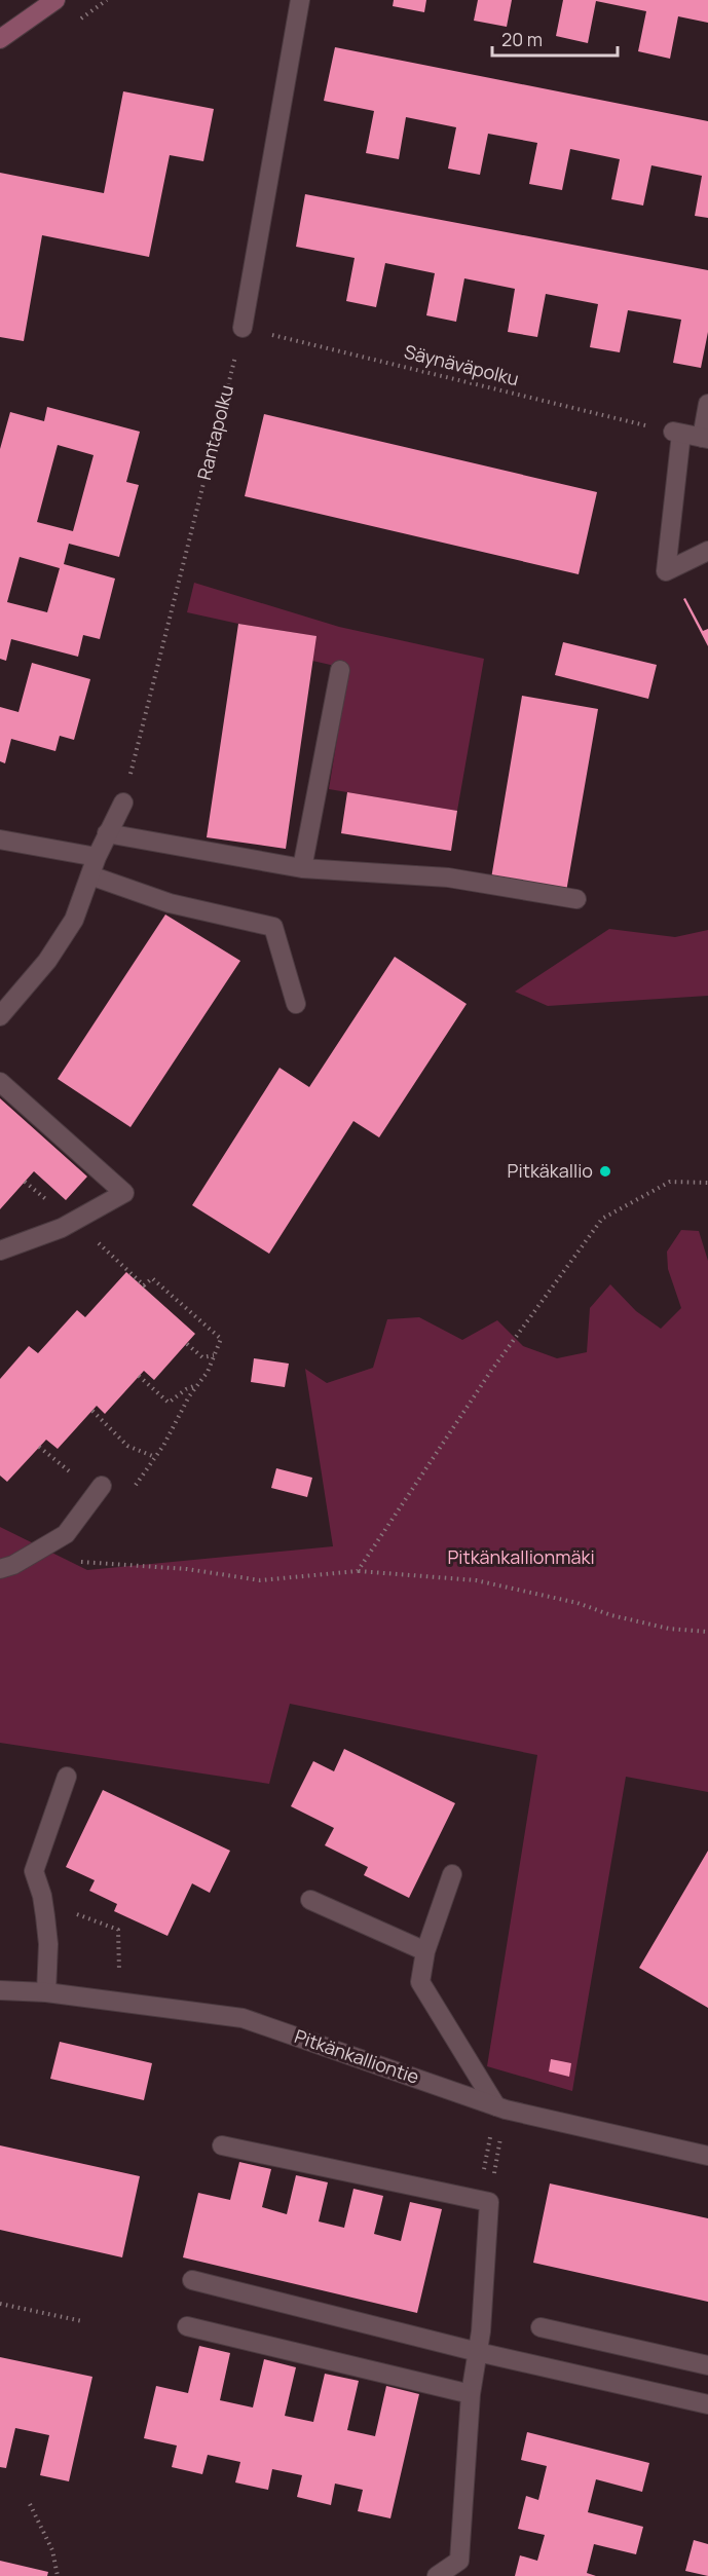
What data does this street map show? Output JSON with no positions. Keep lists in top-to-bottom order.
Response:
{
  "streets": {
    "street": ["Pitkänkalliontie"],
    "path": ["Säynäväpolku", "Rantapolku"]
  },
  "crossings": [
    ["Säynäväpolku", "Rantapolku"]
  ],
  "parks": ["Pitkänkallionmäki"],
  "places": ["Pitkäkallio"],
  "scale_bar": "20 m"
}
